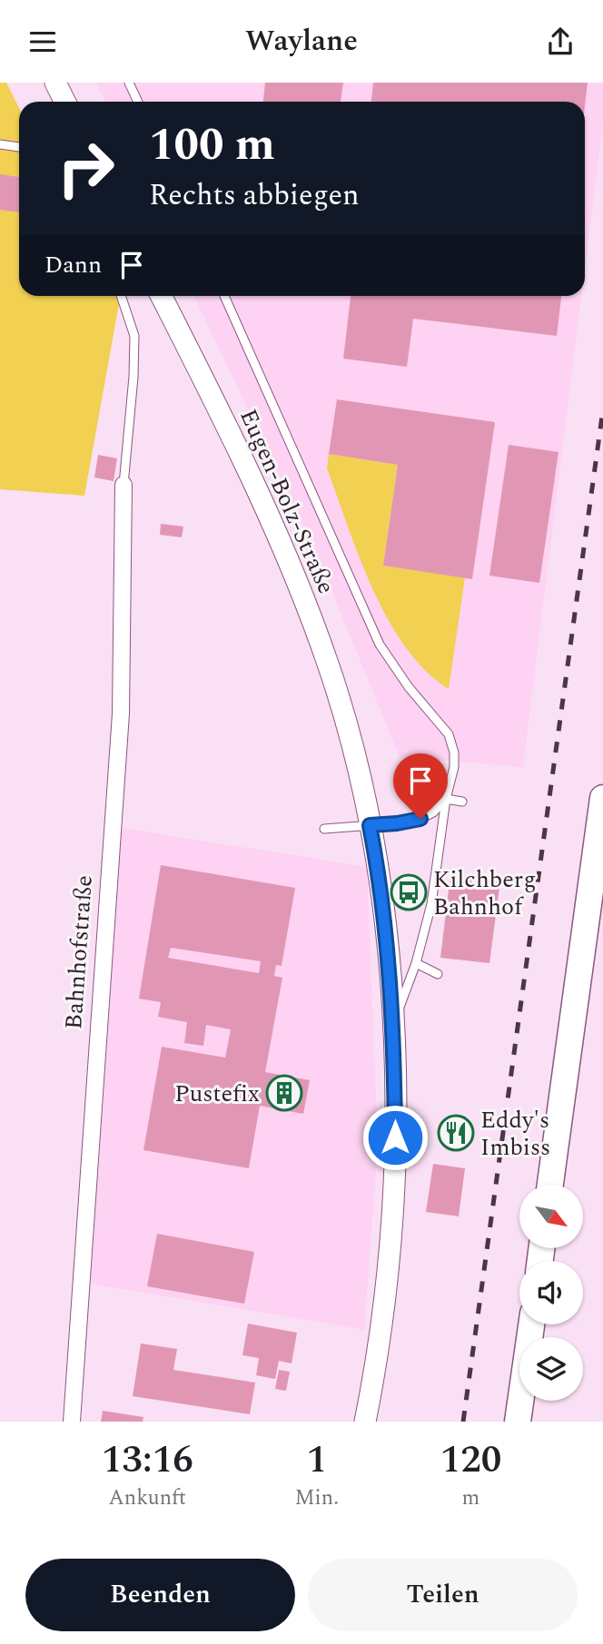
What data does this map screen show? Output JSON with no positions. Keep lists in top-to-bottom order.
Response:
{
  "streets": {
    "street": ["Eugen-Bolz-Straße", "Bahnhofstraße"]
  },
  "places": {
    "bus stop": ["Kilchberg Bahnhof"],
    "building": ["Pustefix"],
    "restaurant": ["Eddy's Imbiss"]
  },
  "north": "bottom right",
  "page": {
    "header": "Waylane",
    "turn": ["100 m", "Rechts abbiegen"],
    "then": "Dann",
    "eta": [
      "13:16",
      "Ankunft",
      "1",
      "Min.",
      "120",
      "m"
    ],
    "buttons": ["Beenden", "Teilen"]
  }
}
